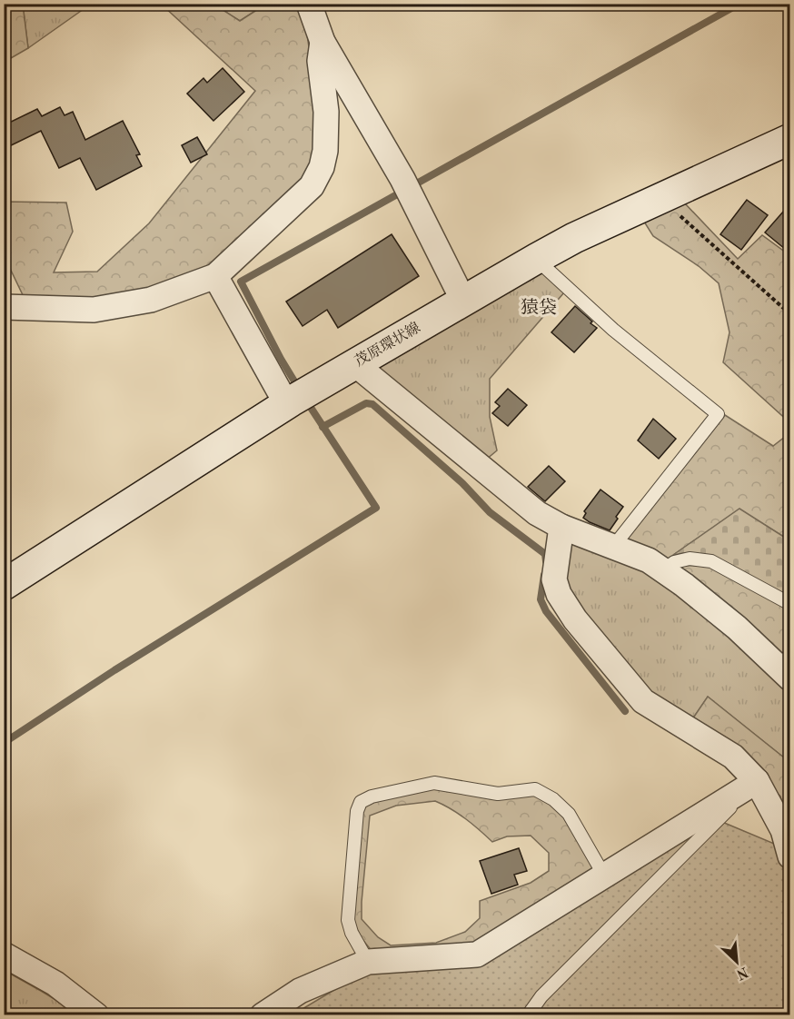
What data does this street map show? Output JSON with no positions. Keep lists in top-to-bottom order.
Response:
{
  "streets": {
    "main road": ["茂原環状線"]
  },
  "districts": ["猿袋"],
  "north": "bottom right"
}
